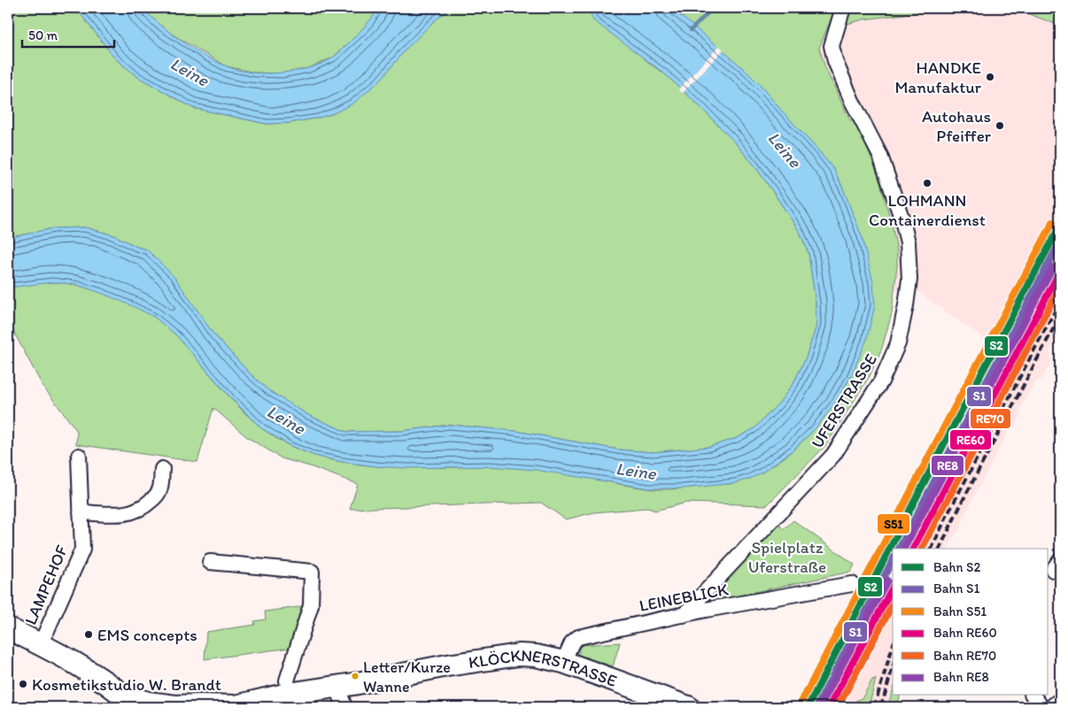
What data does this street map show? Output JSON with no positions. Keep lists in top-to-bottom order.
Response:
{
  "streets": {
    "main road": ["KLÖCKNERSTRASSE"],
    "street": ["UFERSTRASSE", "LAMPEHOF", "LEINEBLICK"]
  },
  "crossings": [
    ["UFERSTRASSE", "LEINEBLICK"],
    ["LAMPEHOF", "KLÖCKNERSTRASSE"],
    ["LEINEBLICK", "KLÖCKNERSTRASSE"]
  ],
  "water": ["Leine"],
  "parks": ["Spielplatz Uferstraße"],
  "places": [
    "HANDKE Manufaktur",
    "Autohaus Pfeiffer",
    "LOHMANN Containerdienst",
    "EMS concepts",
    "Letter/Kurze Wanne",
    "Kosmetikstudio W. Brandt"
  ],
  "lines": [
    "rail line S51",
    "rail line S2",
    "rail line S1",
    "rail line RE8",
    "rail line RE60",
    "rail line RE70"
  ],
  "legend": [
    "Bahn S2",
    "Bahn S1",
    "Bahn S51",
    "Bahn RE60",
    "Bahn RE70",
    "Bahn RE8"
  ],
  "scale_bar": "50 m"
}
